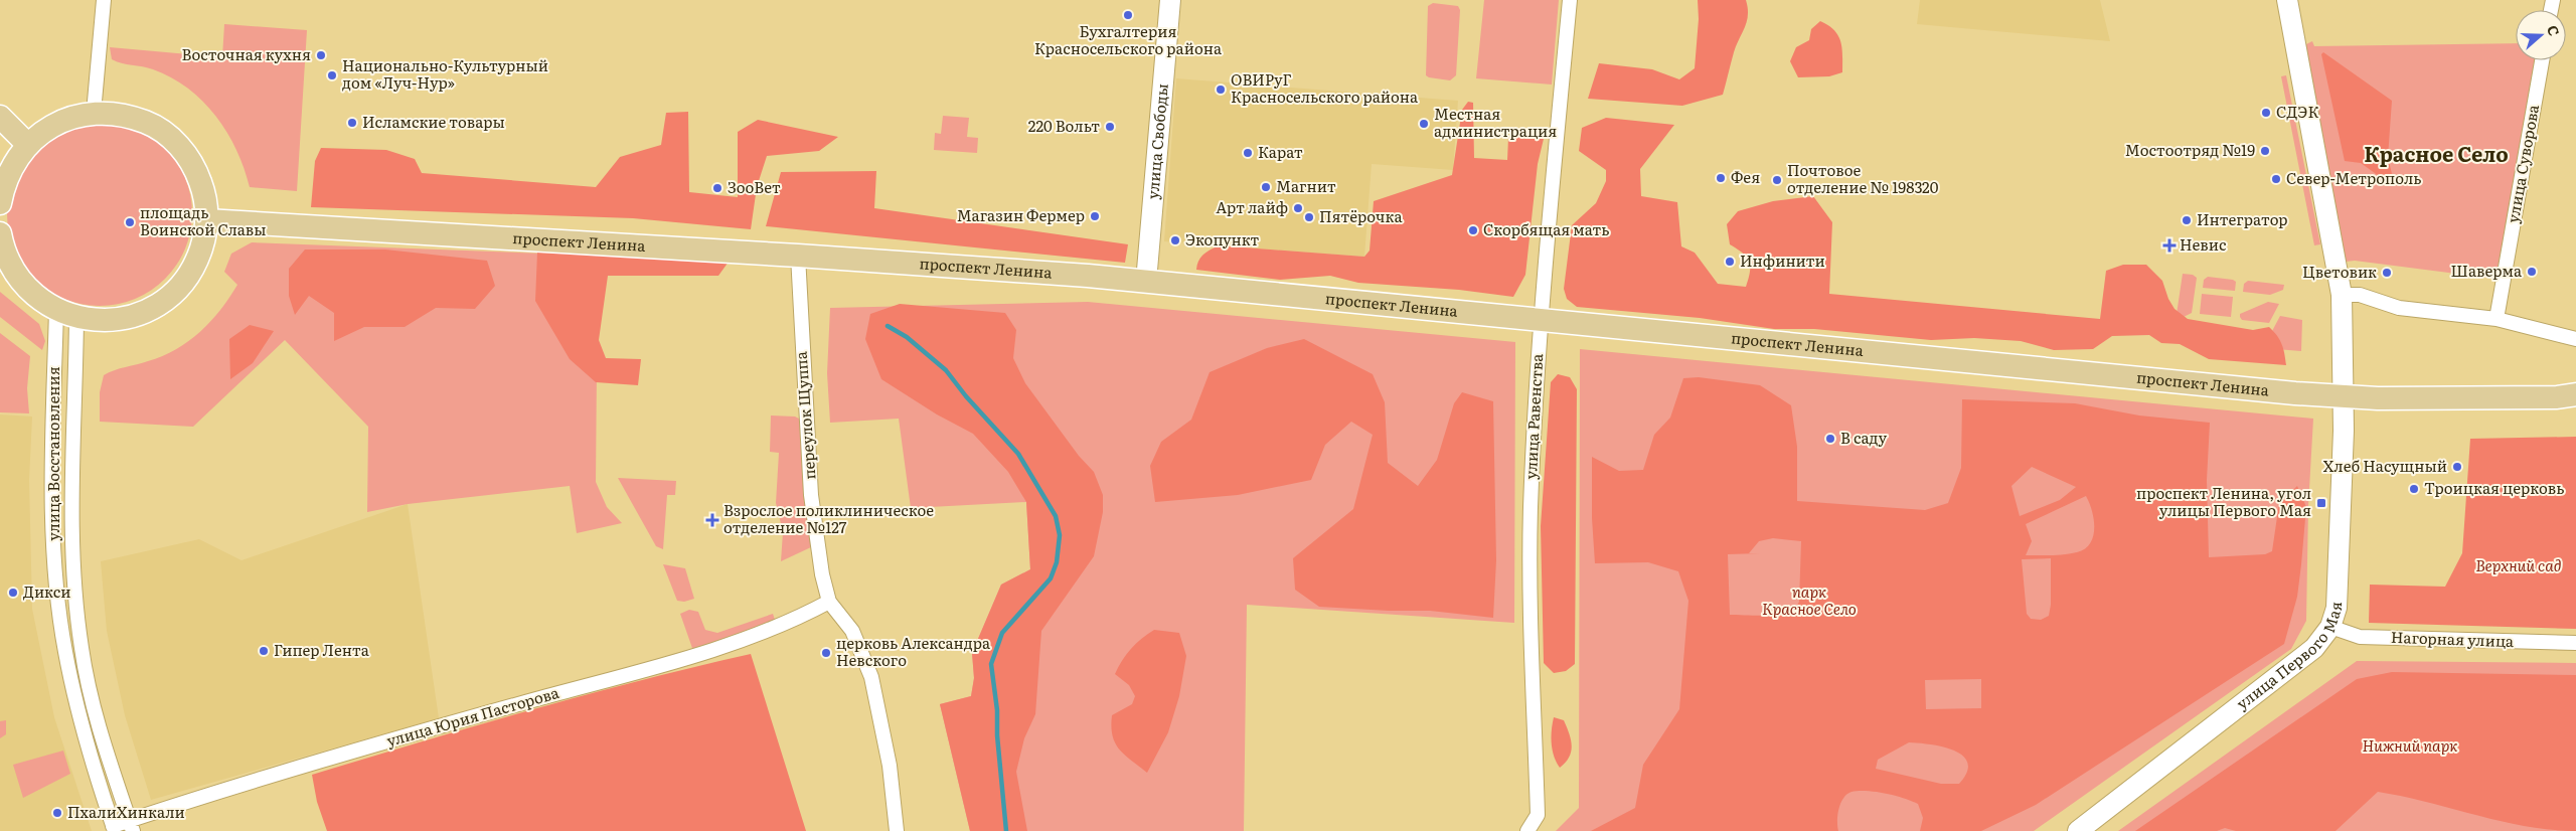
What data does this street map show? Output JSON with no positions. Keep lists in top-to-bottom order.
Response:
{
  "streets": {
    "main road": ["улица Свободы", "проспект Ленина", "улица Первого Мая"],
    "street": [
      "улица Суворова",
      "переулок Щуппа",
      "улица Равенства",
      "улица Восстановления",
      "Нагорная улица",
      "улица Юрия Пасторова"
    ]
  },
  "crossings": [
    ["улица Свободы", "проспект Ленина"],
    ["проспект Ленина", "переулок Щуппа"],
    ["проспект Ленина", "улица Равенства"],
    ["проспект Ленина", "улица Первого Мая"],
    ["переулок Щуппа", "улица Юрия Пасторова"],
    ["улица Восстановления", "улица Юрия Пасторова"],
    ["Нагорная улица", "улица Первого Мая"]
  ],
  "districts": ["Красное Село"],
  "parks": ["Верхний сад", "парк Красное Село", "Нижний парк"],
  "places": {
    "other": [
      "Бухгалтерия Красносельского района",
      "Восточная кухня",
      "Национально-Культурный дом «Луч-Нур»",
      "ОВИРуГ Красносельского района",
      "СДЭК",
      "Исламские товары",
      "Местная администрация",
      "220 Вольт",
      "Мостоотряд №19",
      "Карат",
      "Фея",
      "Север-Метрополь",
      "Почтовое отделение № 198320",
      "Магнит",
      "ЗооВет",
      "Арт лайф",
      "Магазин Фермер",
      "Пятёрочка",
      "Интегратор",
      "площадь Воинской Славы",
      "Скорбящая мать",
      "Экопункт",
      "Инфинити",
      "Шаверма",
      "Цветовик",
      "В саду",
      "Хлеб Насущный",
      "Троицкая церковь",
      "Дикси",
      "Гипер Лента",
      "церковь Александра Невского",
      "ПхалиХинкали"
    ],
    "health": ["Невис", "Взрослое поликлиническое отделение №127"],
    "transit": ["проспект Ленина, угол улицы Первого Мая"]
  },
  "north": "right"
}
